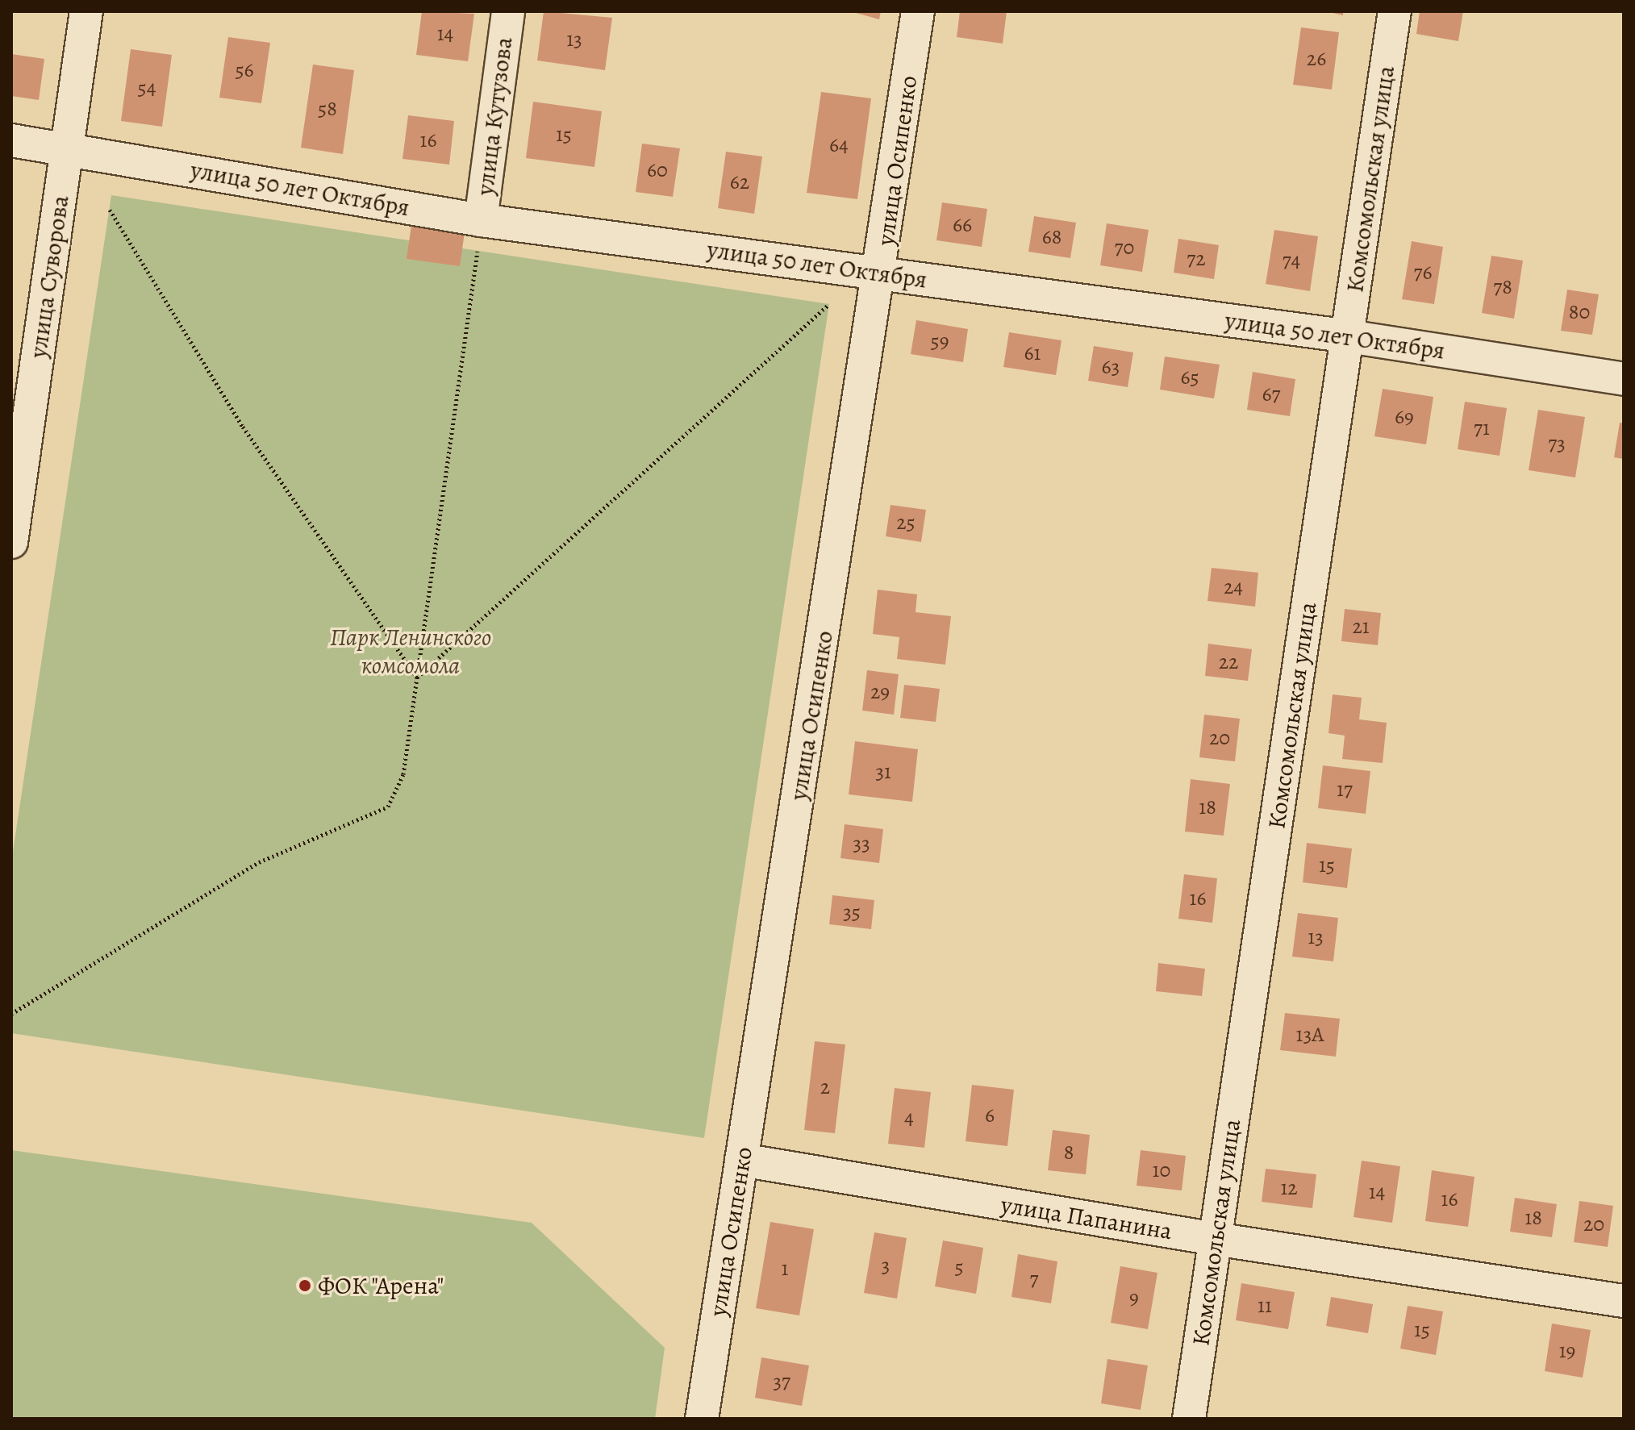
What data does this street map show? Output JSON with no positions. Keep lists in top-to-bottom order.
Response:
{
  "streets": {
    "street": [
      "улица Кутузова",
      "улица Осипенко",
      "Комсомольская улица",
      "улица 50 лет Октября",
      "улица Суворова",
      "улица Папанина"
    ]
  },
  "crossings": [
    ["улица Кутузова", "улица 50 лет Октября"],
    ["улица Осипенко", "улица 50 лет Октября"],
    ["улица Осипенко", "улица Папанина"],
    ["Комсомольская улица", "улица 50 лет Октября"],
    ["Комсомольская улица", "улица Папанина"],
    ["улица 50 лет Октября", "улица Суворова"]
  ],
  "parks": ["Парк Ленинского комсомола"],
  "places": ["ФОК \"Арена\""],
  "house_numbers": [
    "14",
    "13",
    "26",
    "56",
    "54",
    "58",
    "15",
    "16",
    "64",
    "60",
    "62",
    "66",
    "68",
    "70",
    "72",
    "74",
    "76",
    "78",
    "80",
    "59",
    "61",
    "63",
    "65",
    "67",
    "69",
    "71",
    "73",
    "25",
    "24",
    "21",
    "22",
    "29",
    "20",
    "31",
    "17",
    "18",
    "33",
    "15",
    "16",
    "35",
    "13",
    "13А",
    "2",
    "6",
    "4",
    "8",
    "10",
    "12",
    "14",
    "16",
    "18",
    "20",
    "3",
    "5",
    "1",
    "7",
    "9",
    "11",
    "15",
    "19",
    "37"
  ]
}
